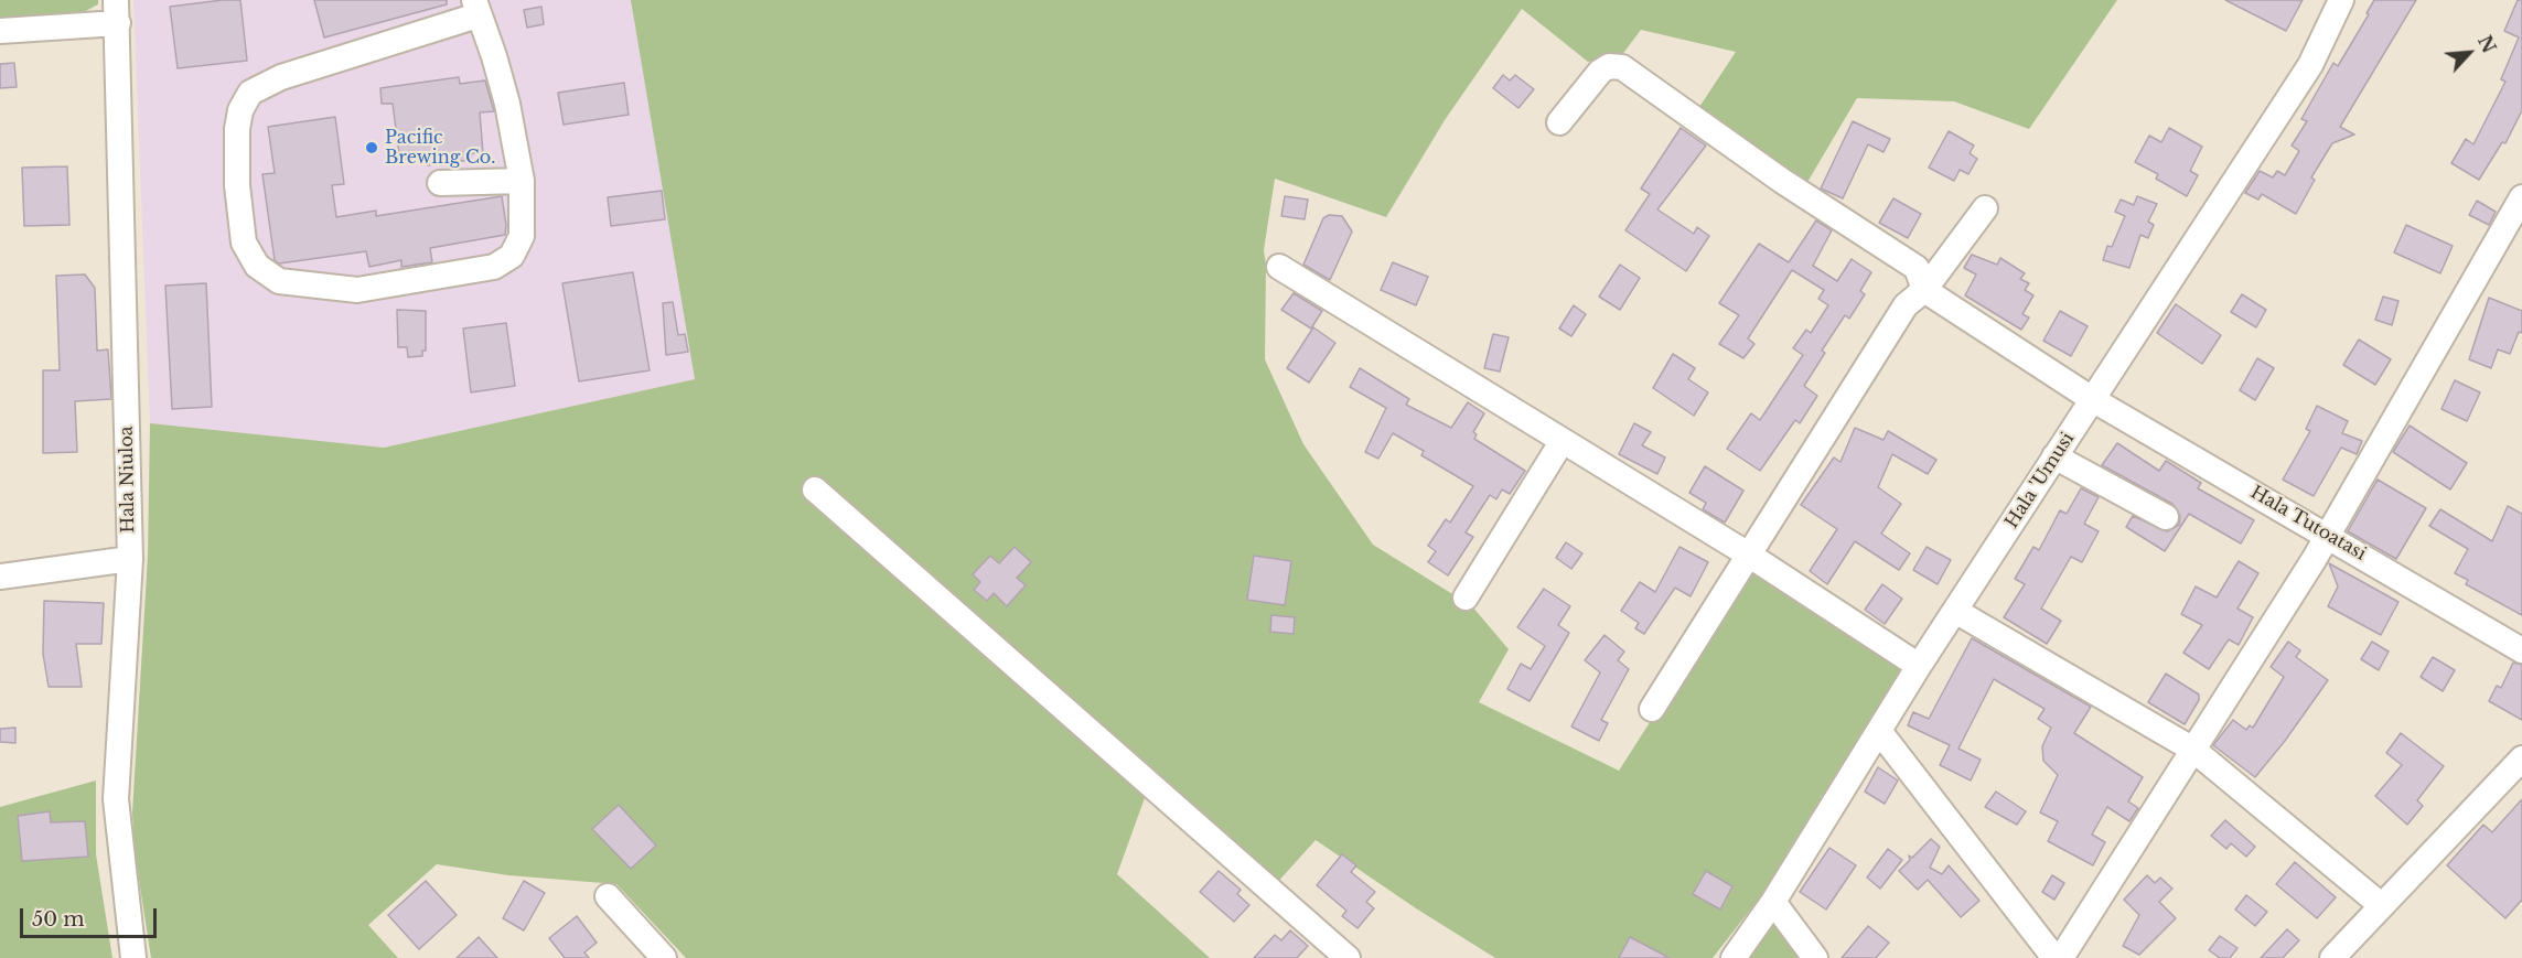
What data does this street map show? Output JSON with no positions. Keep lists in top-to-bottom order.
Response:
{
  "streets": {
    "street": ["Hala Niuloa", "Hala 'Umusi", "Hala Tutoatasi"]
  },
  "crossings": [
    ["Hala 'Umusi", "Hala Tutoatasi"]
  ],
  "places": ["Pacific Brewing Co."],
  "scale_bar": "50 m",
  "north": "top right"
}
